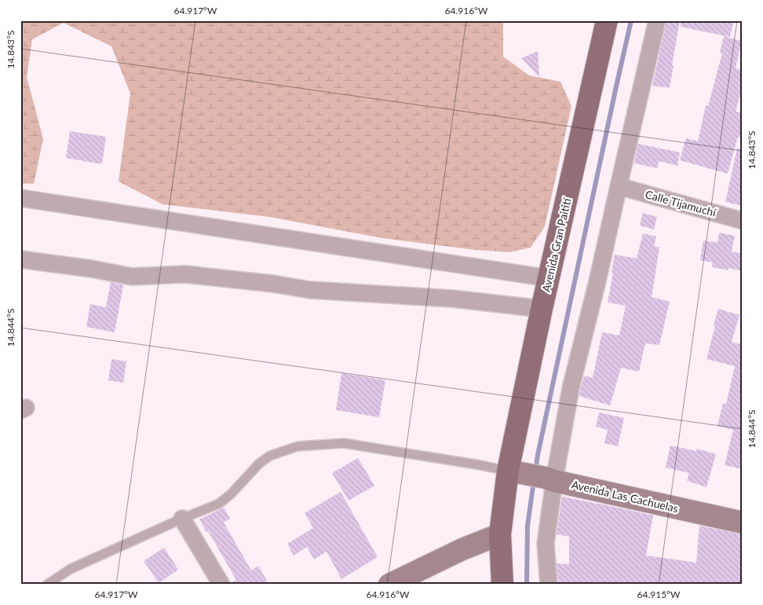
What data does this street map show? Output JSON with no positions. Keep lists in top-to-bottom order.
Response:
{
  "streets": {
    "main road": ["Avenida Gran Paitití"],
    "street": ["Calle Tijamuchí", "Avenida Las Cachuelas"]
  },
  "crossings": [
    ["Avenida Gran Paitití", "Avenida Las Cachuelas"]
  ],
  "coordinates": [
    "64.917°W",
    "64.916°W",
    "14.843°S",
    "14.844°S",
    "64.915°W"
  ]
}
